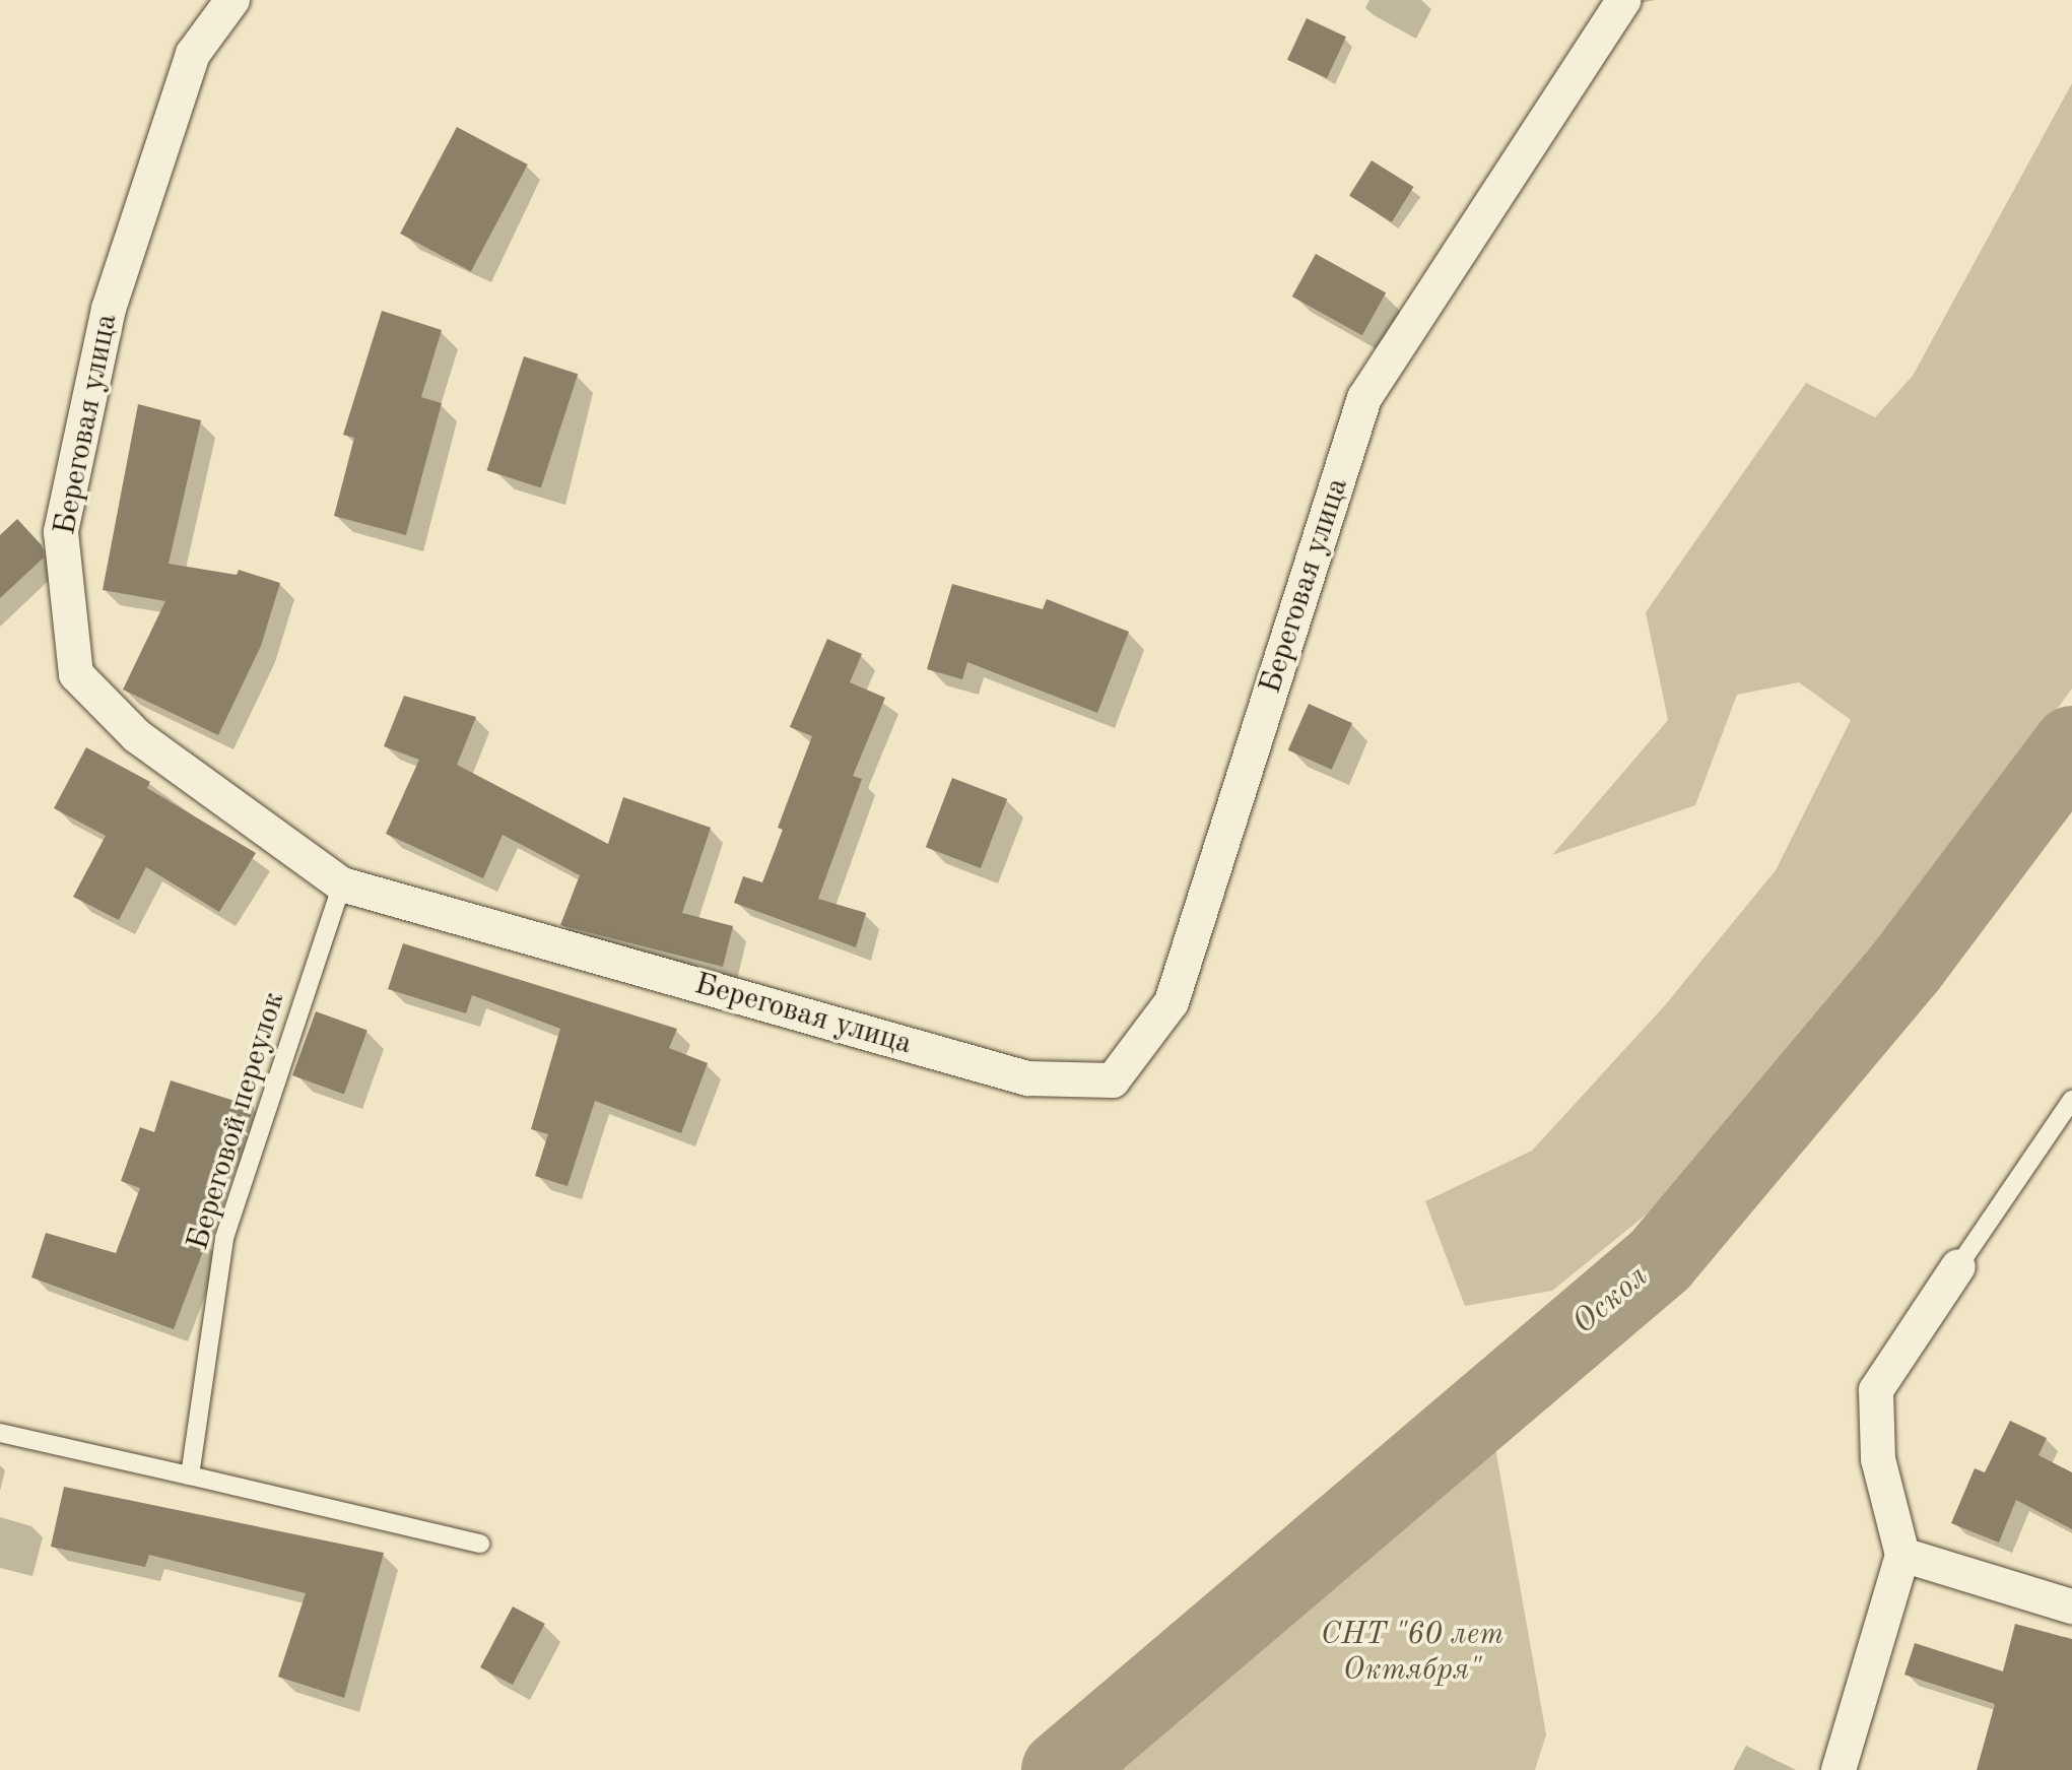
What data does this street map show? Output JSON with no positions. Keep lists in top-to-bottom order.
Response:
{
  "streets": {
    "street": ["Береговая улица"],
    "lane": ["Береговой переулок"]
  },
  "crossings": [
    ["Береговая улица", "Береговой переулок"]
  ],
  "water": ["Оскол"],
  "parks": ["СНТ \"60 лет Октября\""]
}
